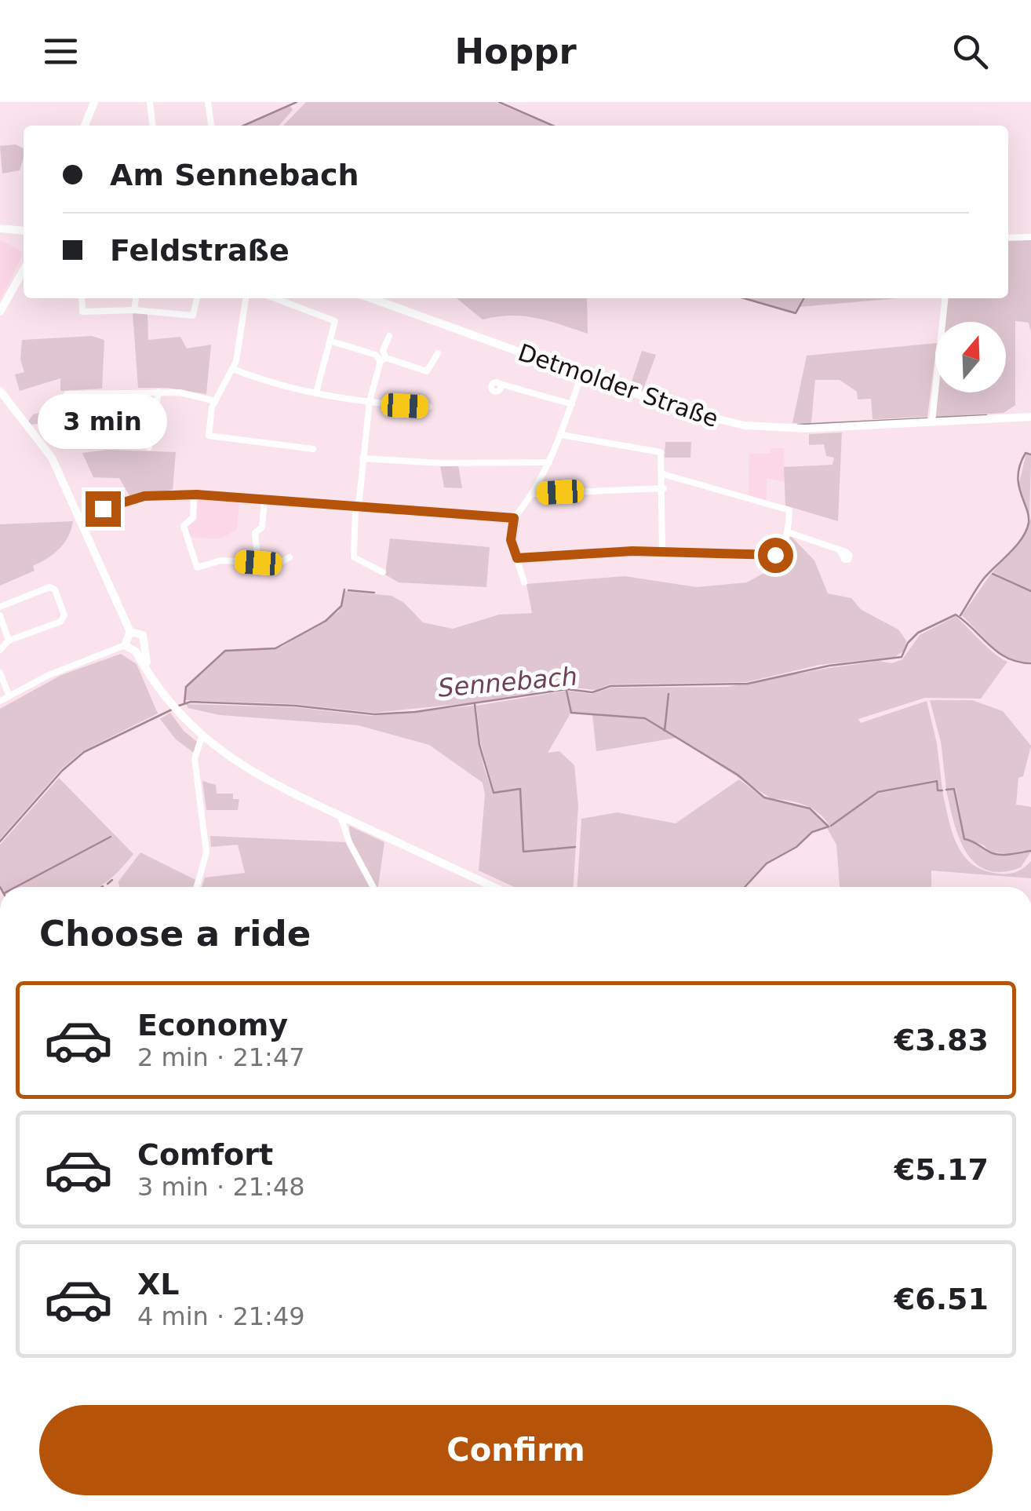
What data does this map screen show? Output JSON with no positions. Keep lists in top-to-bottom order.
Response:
{
  "streets": {
    "street": ["Detmolder Straße"]
  },
  "water": ["Sennebach"],
  "north": "top",
  "page": {
    "header": "Hoppr",
    "banner": ["Am Sennebach", "Feldstraße"],
    "bubble": "3 min",
    "heading": "Choose a ride",
    "list": [
      {
        "name": "Economy",
        "note": "2 min · 21:47",
        "value": "€3.83"
      },
      {
        "name": "Comfort",
        "note": "3 min · 21:48",
        "value": "€5.17"
      },
      {
        "name": "XL",
        "note": "4 min · 21:49",
        "value": "€6.51"
      }
    ],
    "buttons": "Confirm"
  }
}
